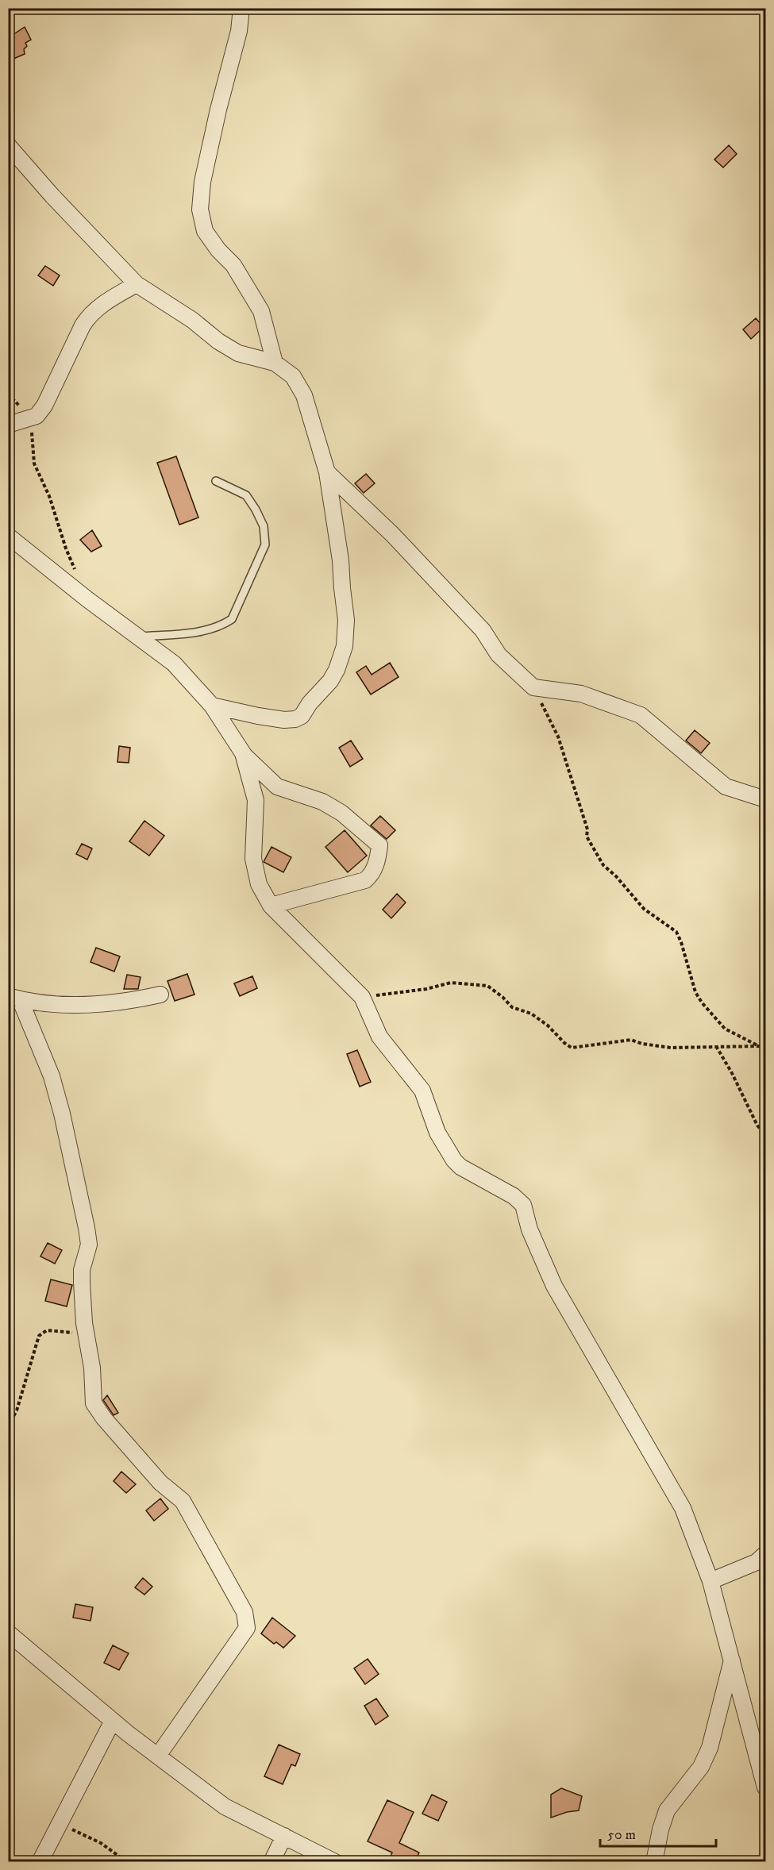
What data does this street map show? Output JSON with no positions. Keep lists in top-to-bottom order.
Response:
{
  "scale_bar": "50 m"
}
